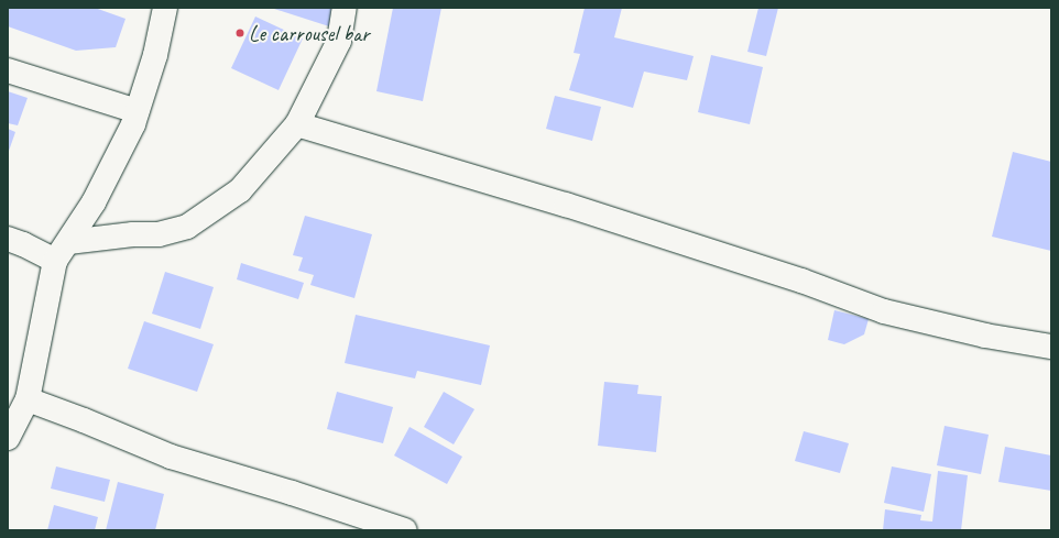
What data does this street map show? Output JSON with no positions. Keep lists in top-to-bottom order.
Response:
{
  "places": ["Le carrousel bar"]
}
